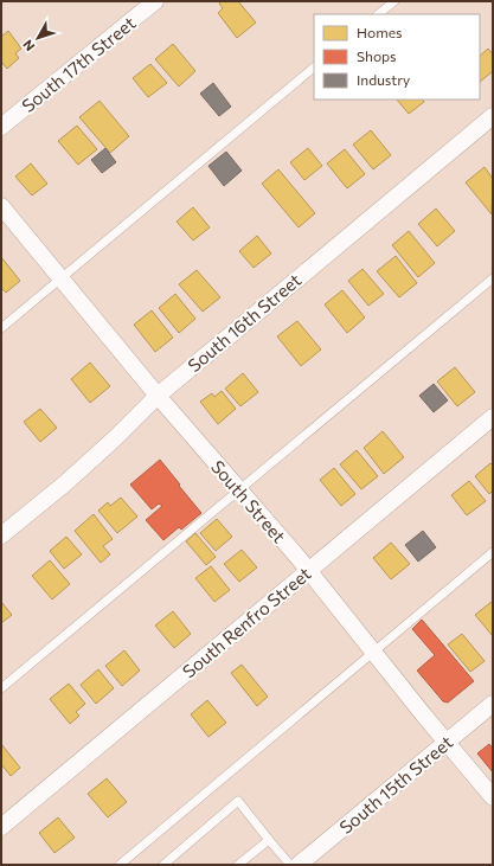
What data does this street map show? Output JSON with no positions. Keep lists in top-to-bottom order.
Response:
{
  "streets": {
    "street": [
      "South 17th Street",
      "South 16th Street",
      "South Street",
      "South Renfro Street",
      "South 15th Street"
    ]
  },
  "crossings": [
    ["South 16th Street", "South Street"],
    ["South Street", "South Renfro Street"],
    ["South Street", "South 15th Street"]
  ],
  "legend": ["Homes", "Shops", "Industry"],
  "north": "bottom left"
}
